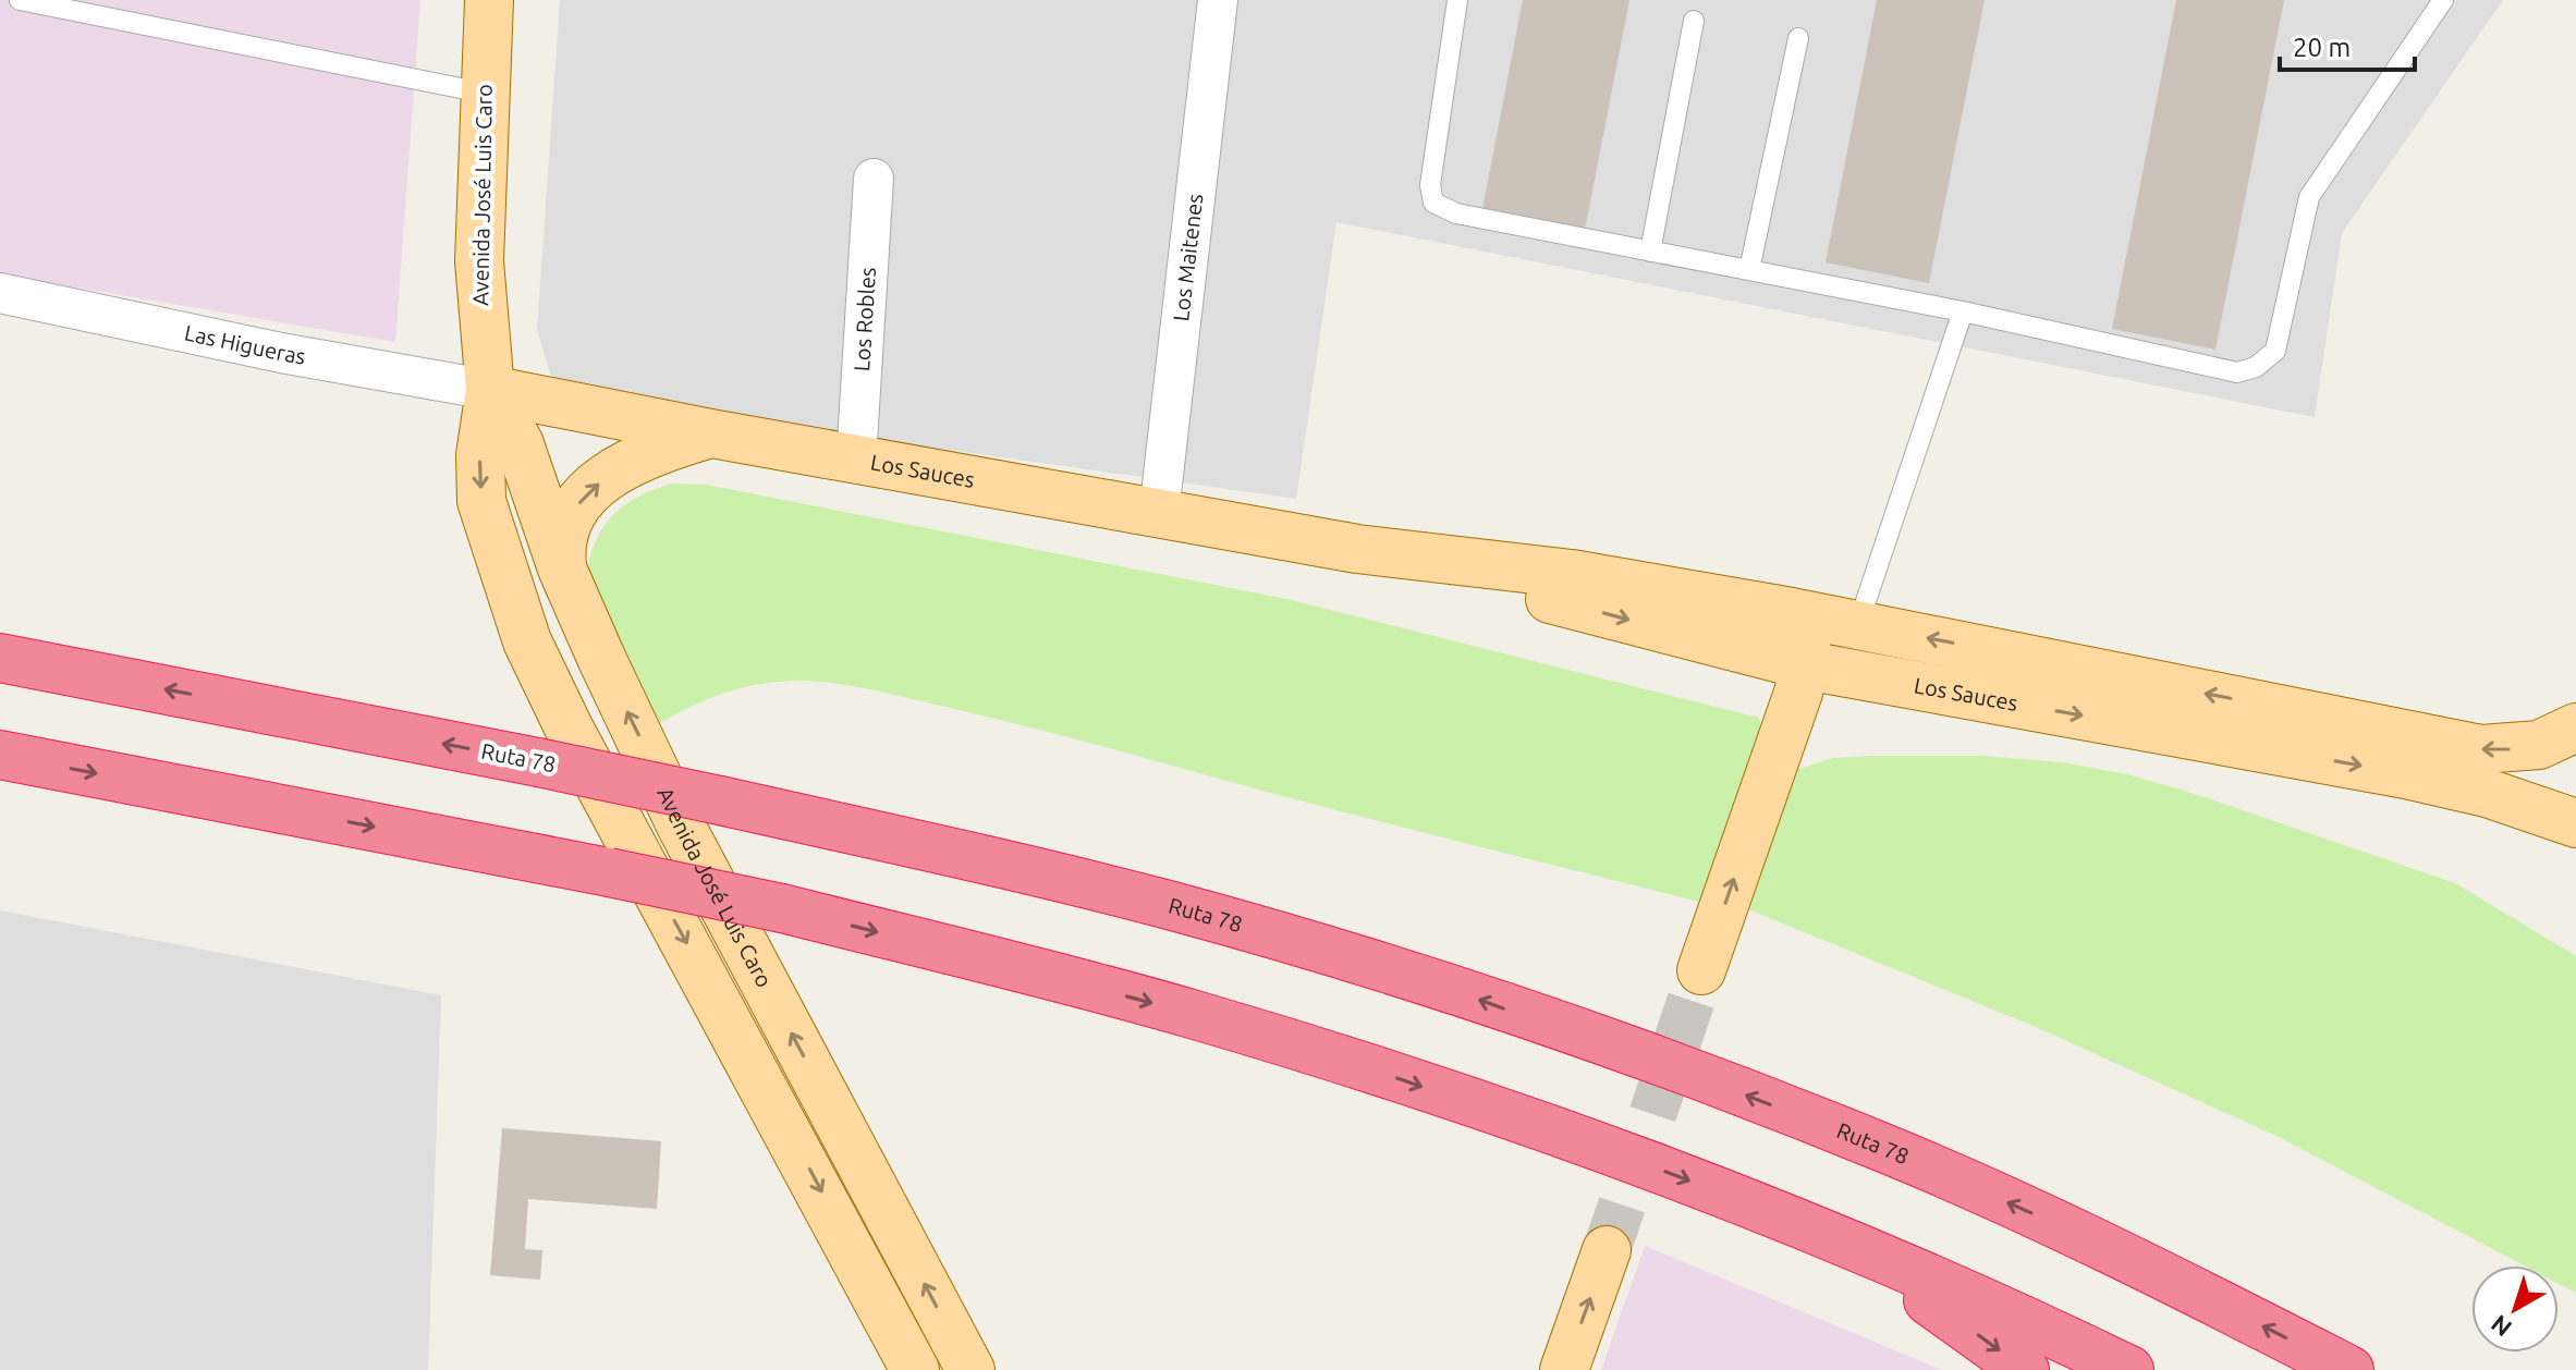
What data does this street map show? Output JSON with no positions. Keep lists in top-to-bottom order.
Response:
{
  "streets": {
    "highway": ["Ruta 78"],
    "main road": ["Avenida José Luis Caro", "Los Sauces"],
    "street": ["Los Maitenes", "Los Robles", "Las Higueras"]
  },
  "crossings": [
    ["Avenida José Luis Caro", "Las Higueras"],
    ["Avenida José Luis Caro", "Los Sauces"],
    ["Los Maitenes", "Los Sauces"],
    ["Los Robles", "Los Sauces"],
    ["Las Higueras", "Los Sauces"]
  ],
  "scale_bar": "20 m",
  "north": "bottom left"
}
